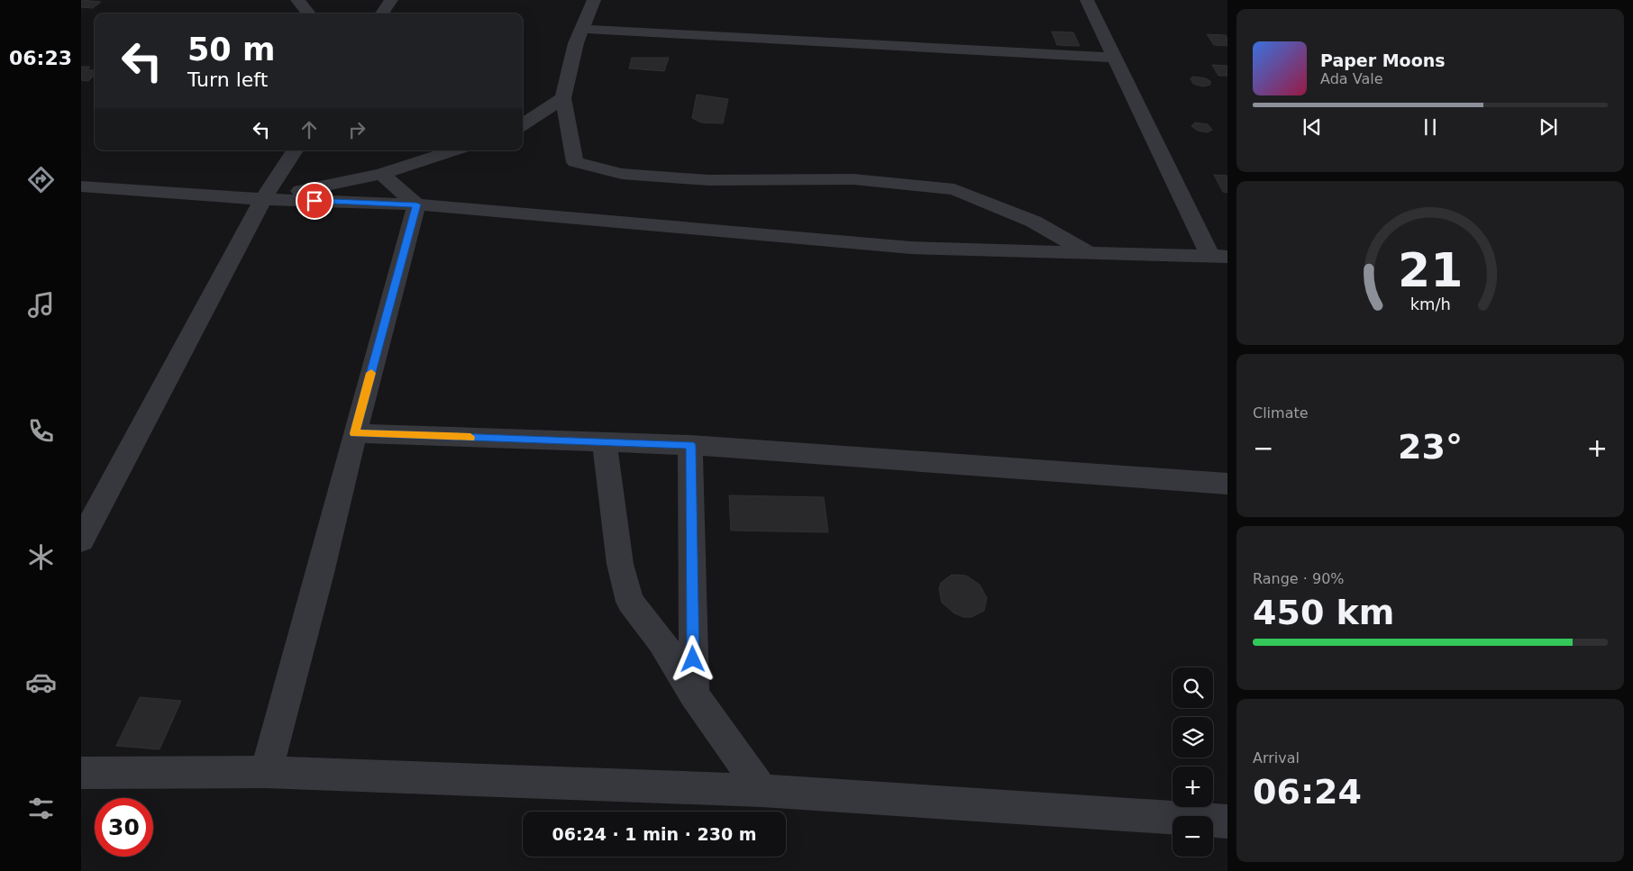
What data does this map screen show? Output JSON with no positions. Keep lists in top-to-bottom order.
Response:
{
  "page": {
    "tabs": "06:23",
    "turn": ["50 m", "Turn left"],
    "song": ["Paper Moons", "Ada Vale"],
    "tile": [
      "Climate",
      ["Range · 90%", "450 km"],
      ["Arrival", "06:24"]
    ],
    "heat": ["−", "23°", "+"],
    "map_buttons": ["+", "−"],
    "limit": "30",
    "trip": "06:24 · 1 min · 230 m",
    "gauge": ["21", "km/h"]
  }
}
